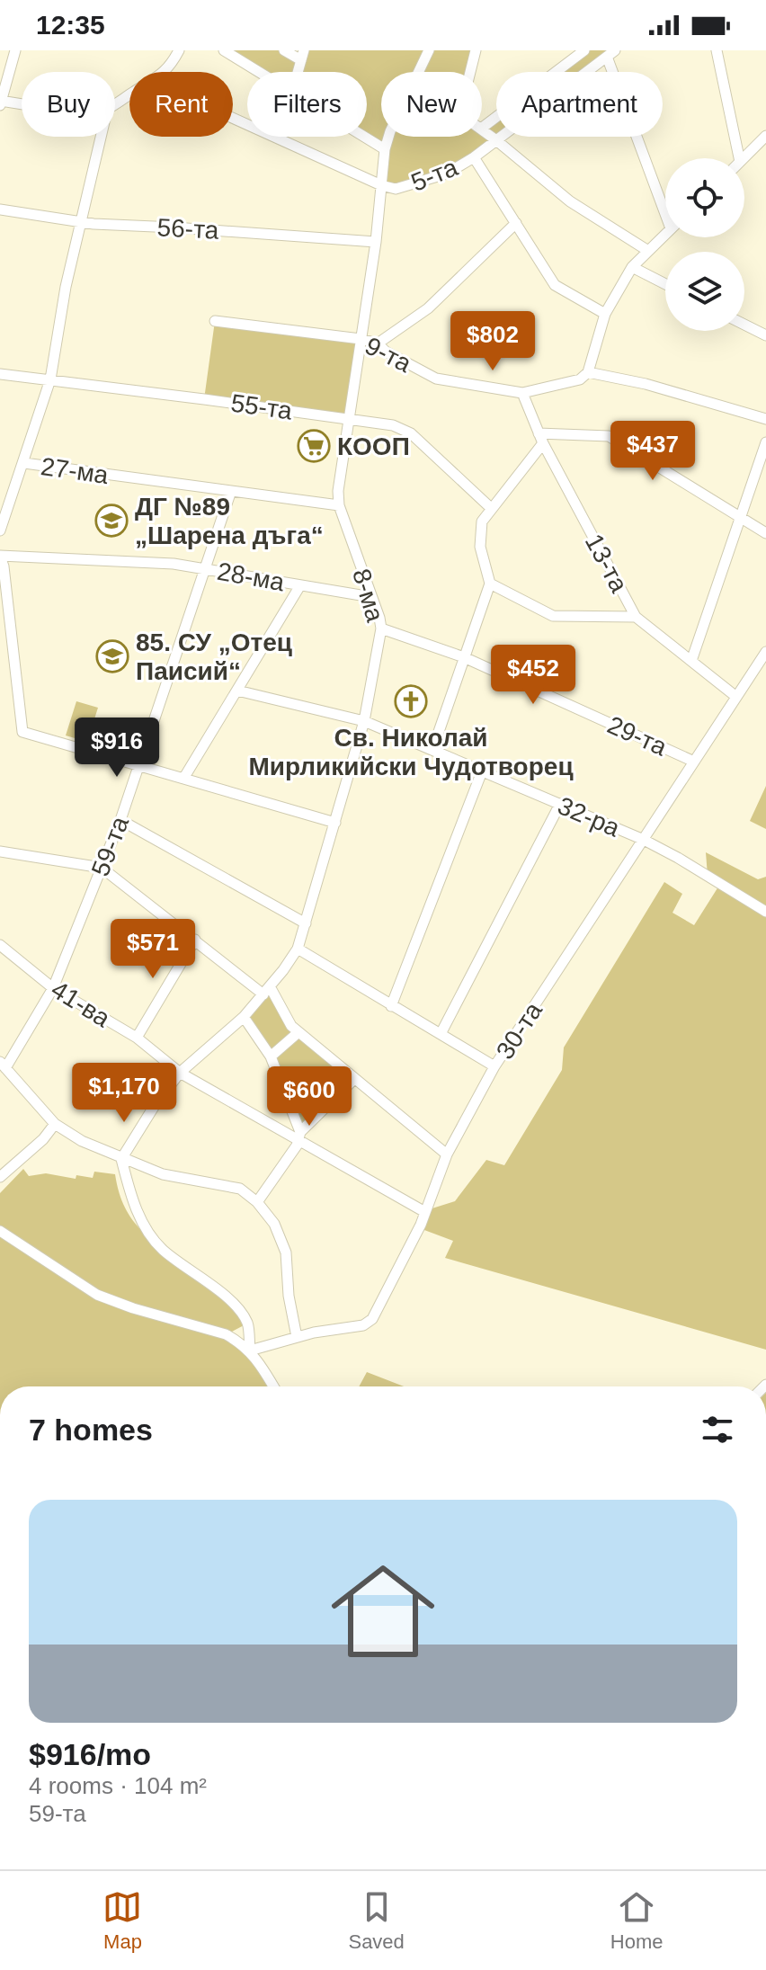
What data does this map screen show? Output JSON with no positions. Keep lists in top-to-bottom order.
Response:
{
  "streets": {
    "street": [
      "5-та",
      "56-та",
      "9-та",
      "55-та",
      "27-ма",
      "13-та",
      "28-ма",
      "8-ма",
      "29-та",
      "32-ра",
      "59-та",
      "41-ва",
      "30-та"
    ]
  },
  "crossings": [
    ["5-та", "8-ма"],
    ["56-та", "8-ма"],
    ["9-та", "13-та"],
    ["9-та", "8-ма"],
    ["55-та", "8-ма"],
    ["27-ма", "8-ма"],
    ["27-ма", "59-та"],
    ["13-та", "30-та"],
    ["28-ма", "8-ма"],
    ["28-ма", "59-та"],
    ["8-ма", "29-та"],
    ["8-ма", "32-ра"],
    ["8-ма", "41-ва"],
    ["29-та", "30-та"],
    ["32-ра", "30-та"],
    ["59-та", "41-ва"],
    ["41-ва", "30-та"]
  ],
  "places": {
    "supermarket": ["КООП"],
    "school or university": ["ДГ №89 „Шарена дъга“", "85. СУ „Отец Паисий“"],
    "church": ["Св. Николай Мирликийски Чудотворец"]
  },
  "page": {
    "status": "12:35",
    "chip": [
      "Buy",
      "Rent",
      "Filters",
      "New",
      "Apartment"
    ],
    "price": [
      "$802",
      "$437",
      "$452",
      "$916",
      "$571",
      "$1,170",
      "$600"
    ],
    "heading": "7 homes",
    "list": [
      {
        "name": "$916/mo",
        "note": "4 rooms · 104 m² · 59-та"
      }
    ],
    "tabs": ["Map", "Saved", "Home"]
  }
}
